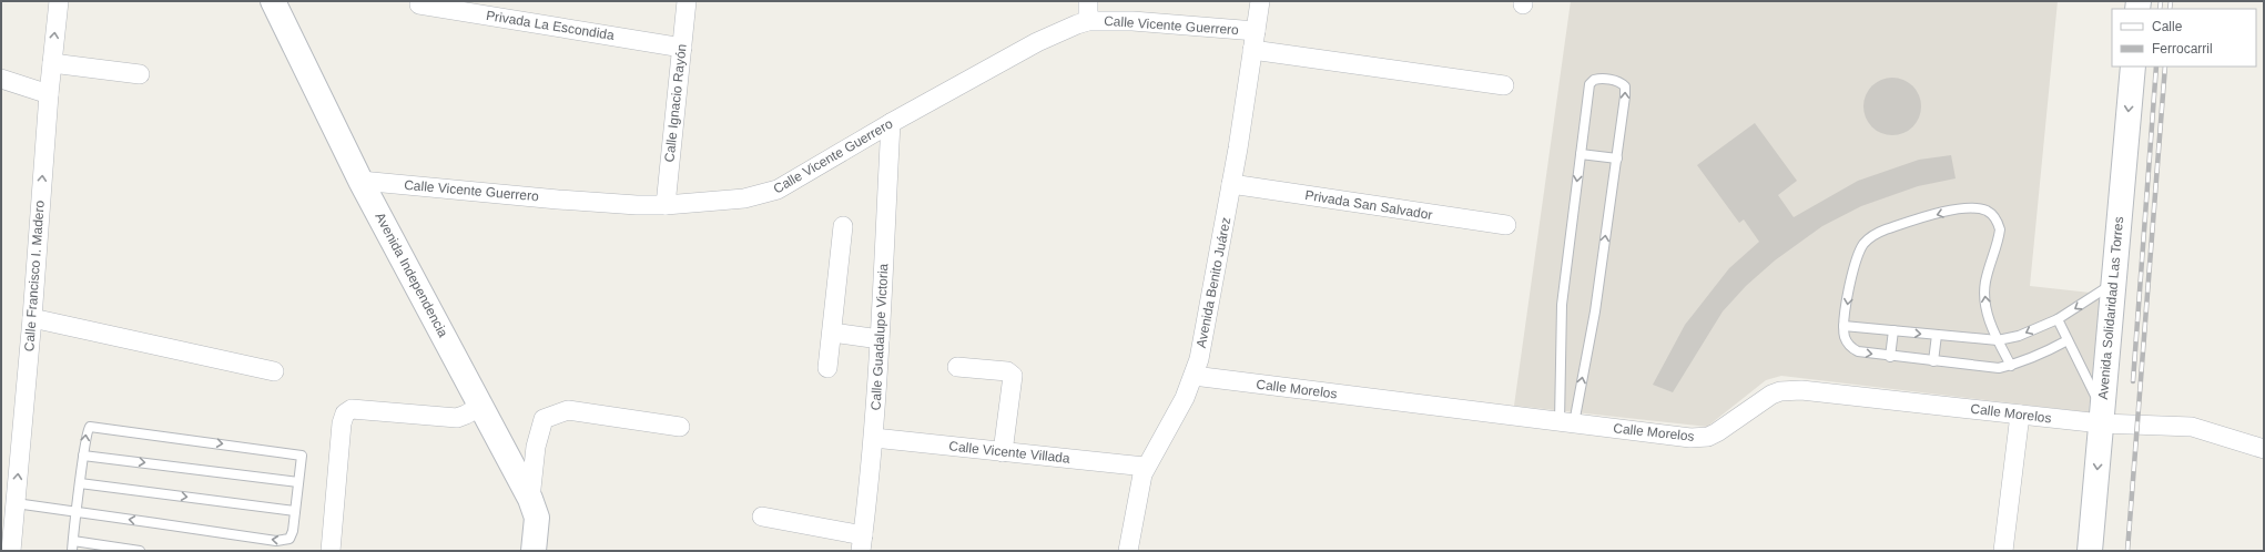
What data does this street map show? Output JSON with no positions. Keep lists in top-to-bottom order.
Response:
{
  "streets": {
    "street": [
      "Privada La Escondida",
      "Calle Vicente Guerrero",
      "Calle Ignacio Rayón",
      "Privada San Salvador",
      "Avenida Independencia",
      "Calle Francisco I. Madero",
      "Avenida Benito Juárez",
      "Avenida Solidaridad Las Torres",
      "Calle Guadalupe Victoria",
      "Calle Morelos",
      "Calle Vicente Villada"
    ]
  },
  "crossings": [
    ["Privada La Escondida", "Calle Ignacio Rayón"],
    ["Calle Vicente Guerrero", "Calle Ignacio Rayón"],
    ["Calle Vicente Guerrero", "Avenida Independencia"],
    ["Calle Vicente Guerrero", "Avenida Benito Juárez"],
    ["Calle Vicente Guerrero", "Calle Guadalupe Victoria"],
    ["Privada San Salvador", "Avenida Benito Juárez"],
    ["Avenida Benito Juárez", "Calle Morelos"],
    ["Avenida Benito Juárez", "Calle Vicente Villada"],
    ["Avenida Solidaridad Las Torres", "Calle Morelos"],
    ["Calle Guadalupe Victoria", "Calle Vicente Villada"]
  ],
  "one_way": ["Calle Francisco I. Madero"],
  "legend": ["Calle", "Ferrocarril"]
}
